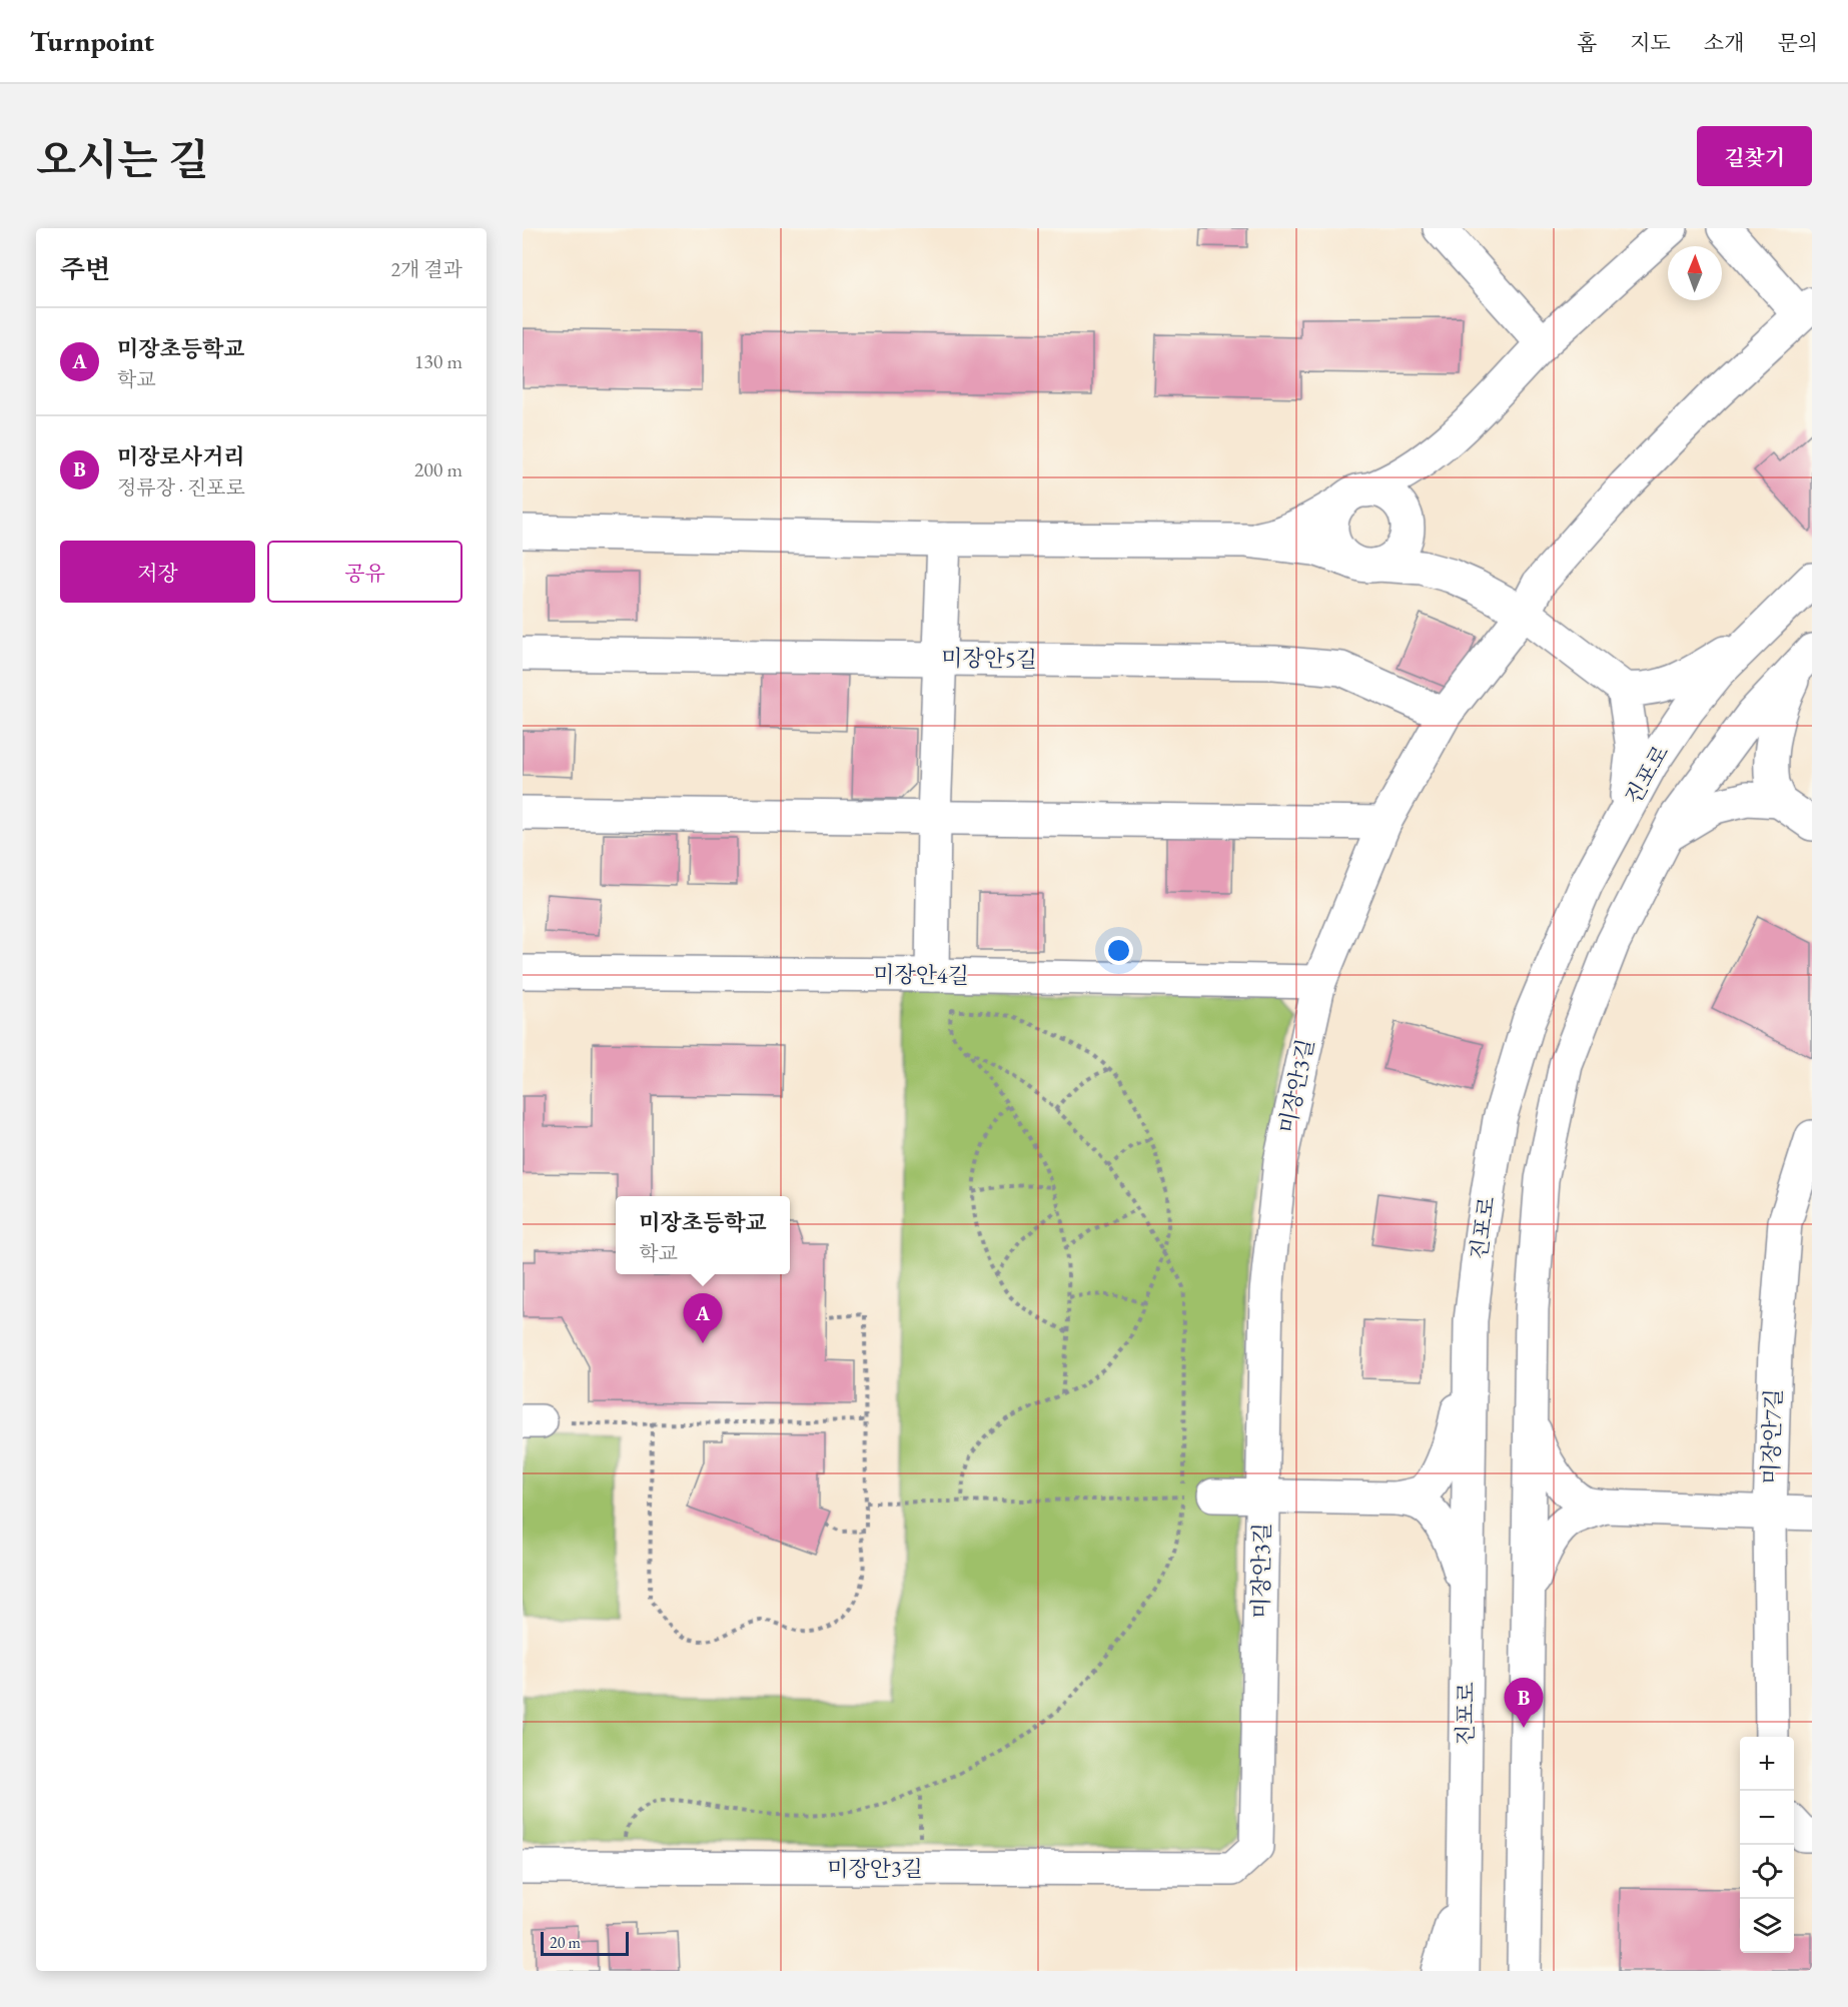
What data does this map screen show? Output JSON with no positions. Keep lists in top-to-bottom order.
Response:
{
  "streets": {
    "street": [
      "미장안5길",
      "진포로",
      "미장안4길",
      "미장안3길",
      "미장안7길"
    ]
  },
  "crossings": [
    ["미장안5길", "미장안3길"],
    ["미장안4길", "미장안3길"]
  ],
  "scale_bar": "20 m",
  "north": "top",
  "page": {
    "header": "Turnpoint",
    "nav": [
      "홈",
      "지도",
      "소개",
      "문의"
    ],
    "title": "오시는 길",
    "buttons": [
      "길찾기",
      ["저장", "공유"]
    ],
    "heading": ["주변", "2개 결과"],
    "list": [
      {
        "mark": "A",
        "name": "미장초등학교",
        "note": "학교",
        "value": "130 m"
      },
      {
        "mark": "B",
        "name": "미장로사거리",
        "note": "정류장 · 진포로",
        "value": "200 m"
      }
    ],
    "popup": ["미장초등학교", "학교"],
    "pins": ["A", "B"],
    "map_buttons": ["+", "−"],
    "scale": "20 m"
  }
}
